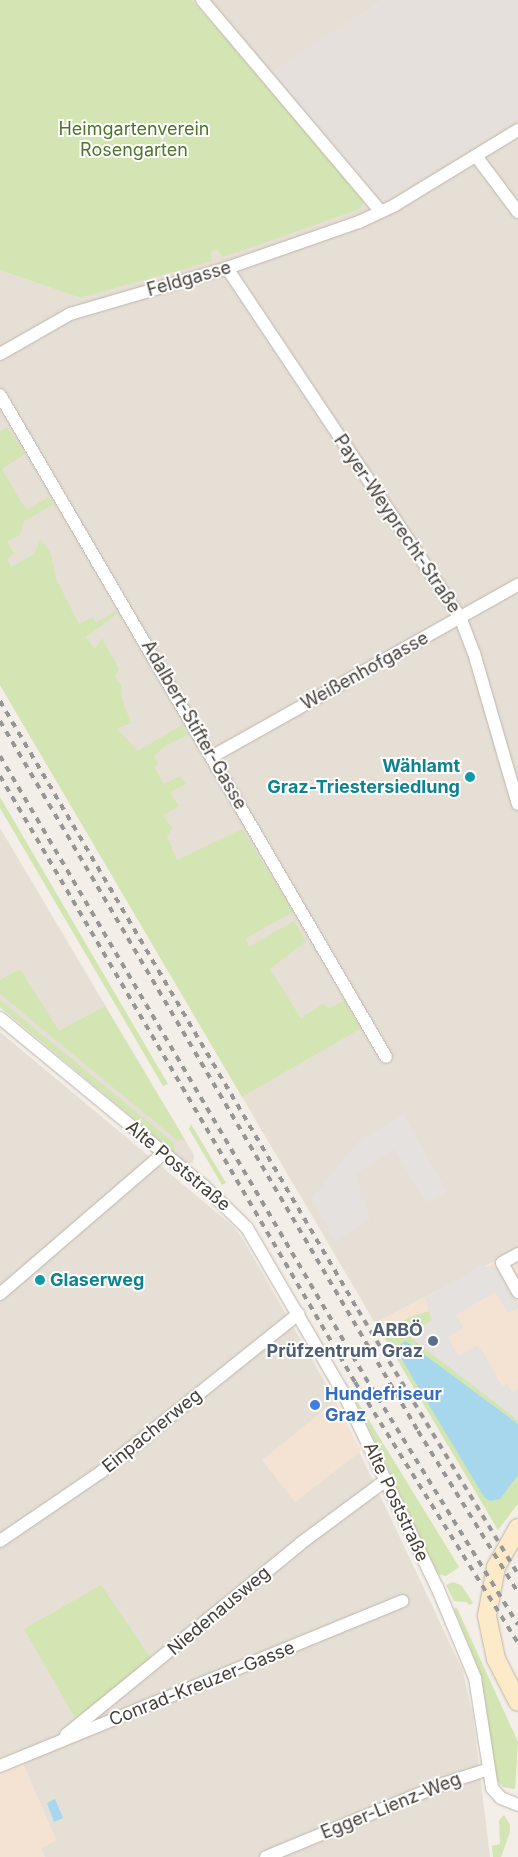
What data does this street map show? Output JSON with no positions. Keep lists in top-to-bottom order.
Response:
{
  "streets": {
    "street": [
      "Feldgasse",
      "Payer-Weyprecht-Straße",
      "Weißenhofgasse",
      "Adalbert-Stifter-Gasse",
      "Alte Poststraße",
      "Einpacherweg",
      "Niedenausweg",
      "Conrad-Kreuzer-Gasse",
      "Egger-Lienz-Weg"
    ]
  },
  "crossings": [
    ["Feldgasse", "Payer-Weyprecht-Straße"],
    ["Payer-Weyprecht-Straße", "Weißenhofgasse"],
    ["Weißenhofgasse", "Adalbert-Stifter-Gasse"],
    ["Alte Poststraße", "Einpacherweg"],
    ["Alte Poststraße", "Niedenausweg"],
    ["Alte Poststraße", "Egger-Lienz-Weg"],
    ["Niedenausweg", "Conrad-Kreuzer-Gasse"]
  ],
  "parks": ["Heimgartenverein Rosengarten"],
  "places": [
    "Wählamt Graz-Triestersiedlung",
    "Glaserweg",
    "ARBÖ Prüfzentrum Graz",
    "Hundefriseur Graz"
  ]
}
